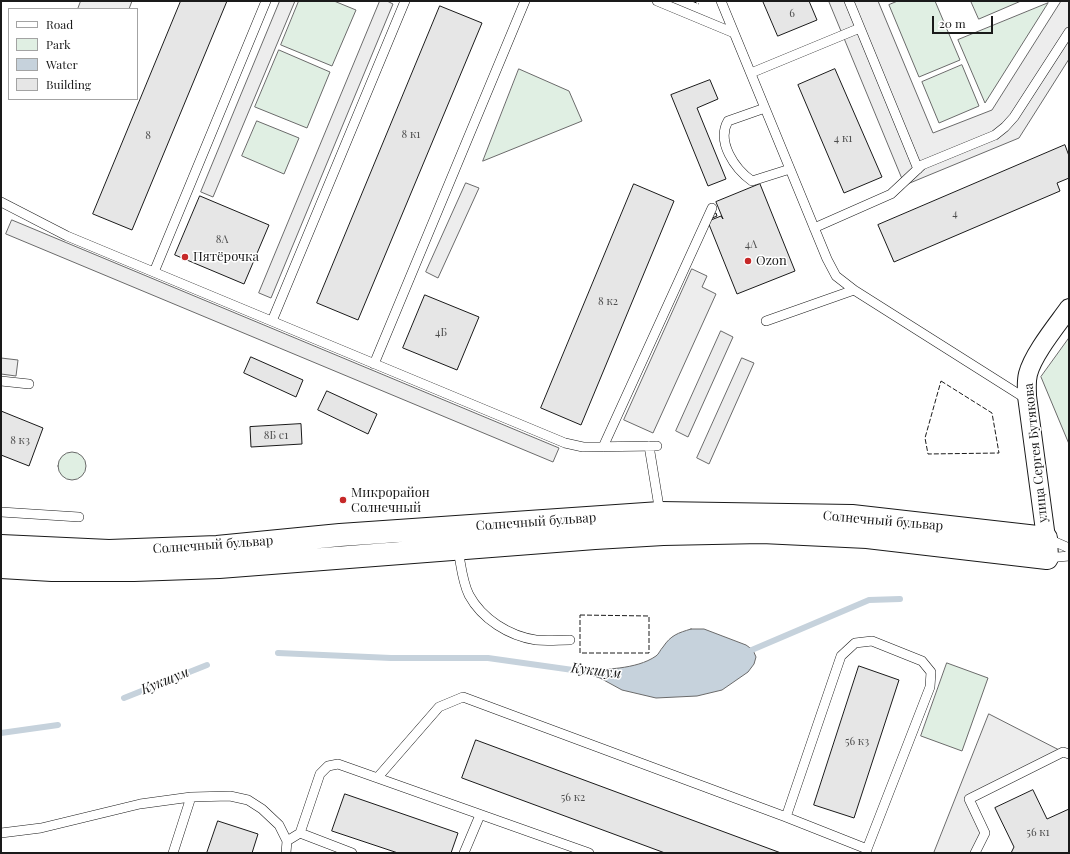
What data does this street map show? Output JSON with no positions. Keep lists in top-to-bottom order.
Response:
{
  "streets": {
    "street": ["улица Сергея Бутякова", "Солнечный бульвар"]
  },
  "crossings": [
    ["улица Сергея Бутякова", "Солнечный бульвар"]
  ],
  "water": ["Кукшум"],
  "places": ["Пятёрочка", "Ozon", "Микрорайон Солнечный"],
  "house_numbers": [
    "6",
    "8 к1",
    "8",
    "4 к1",
    "4",
    "8А",
    "4А",
    "8 к2",
    "4Б",
    "8Б с1",
    "8 к3",
    "56 к3",
    "56 к2",
    "56 к1"
  ],
  "legend": [
    "Road",
    "Park",
    "Water",
    "Building"
  ],
  "scale_bar": "20 m"
}
